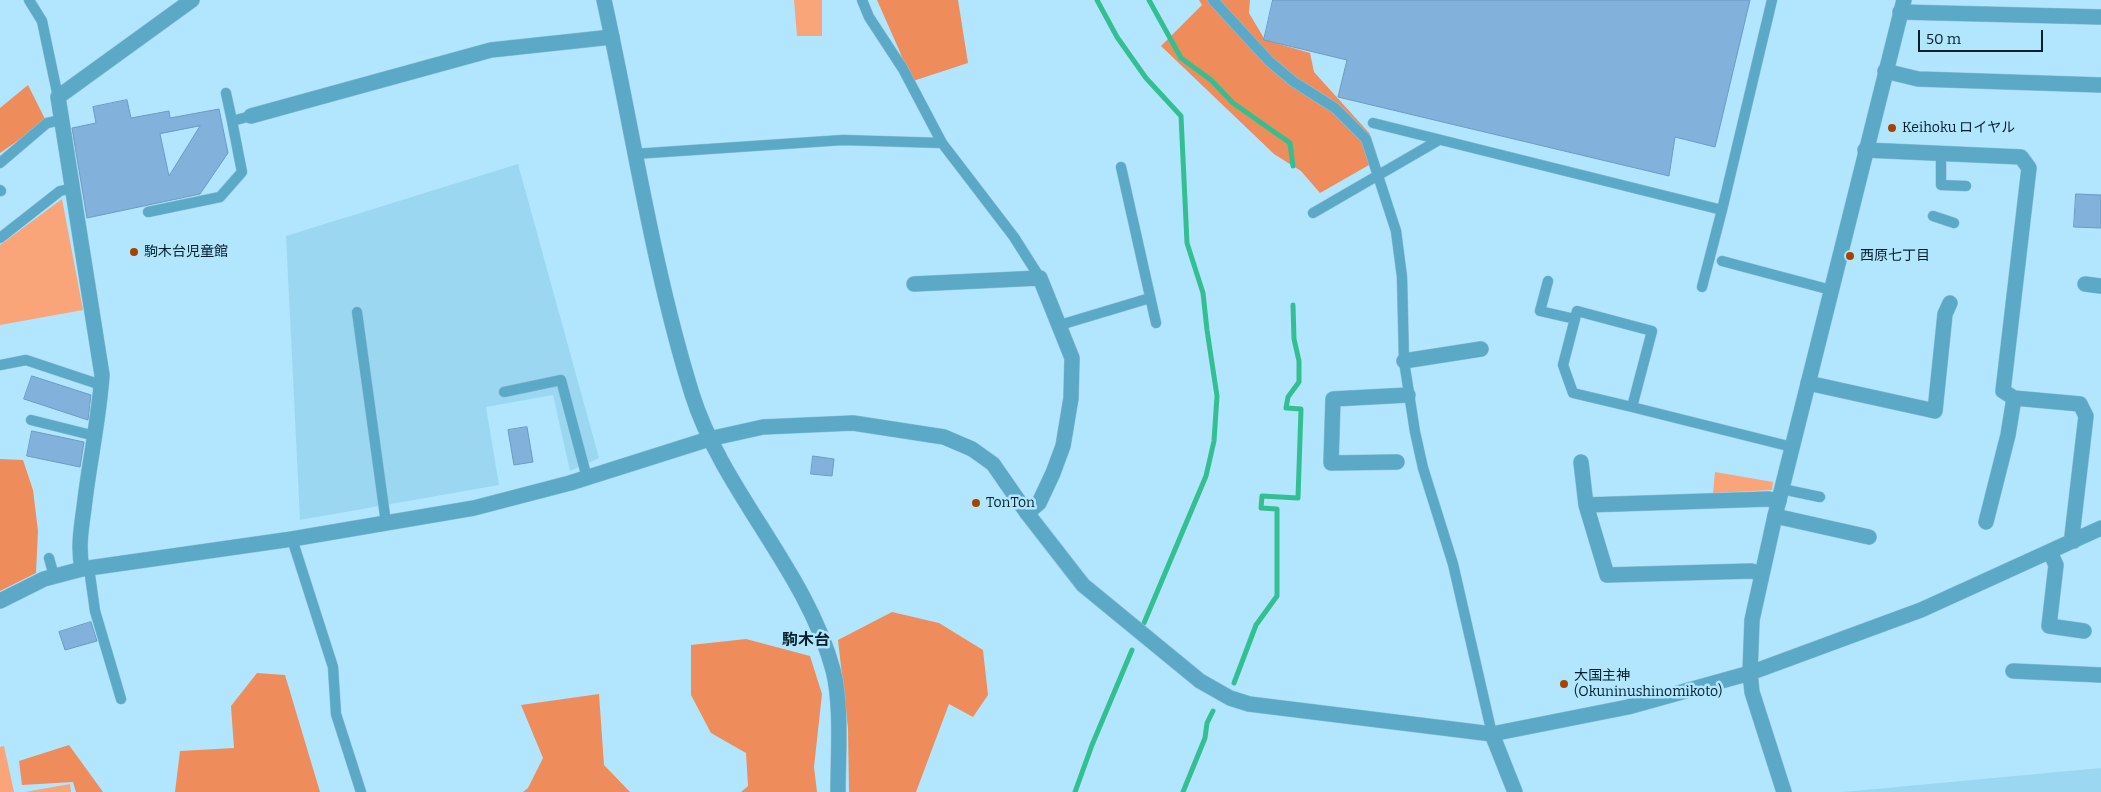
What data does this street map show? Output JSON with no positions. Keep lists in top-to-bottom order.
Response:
{
  "districts": ["駒木台"],
  "places": [
    "Keihoku ロイヤル",
    "駒木台児童館",
    "西原七丁目",
    "TonTon",
    "大国主神 (Okuninushinomikoto)"
  ],
  "scale_bar": "50 m"
}
